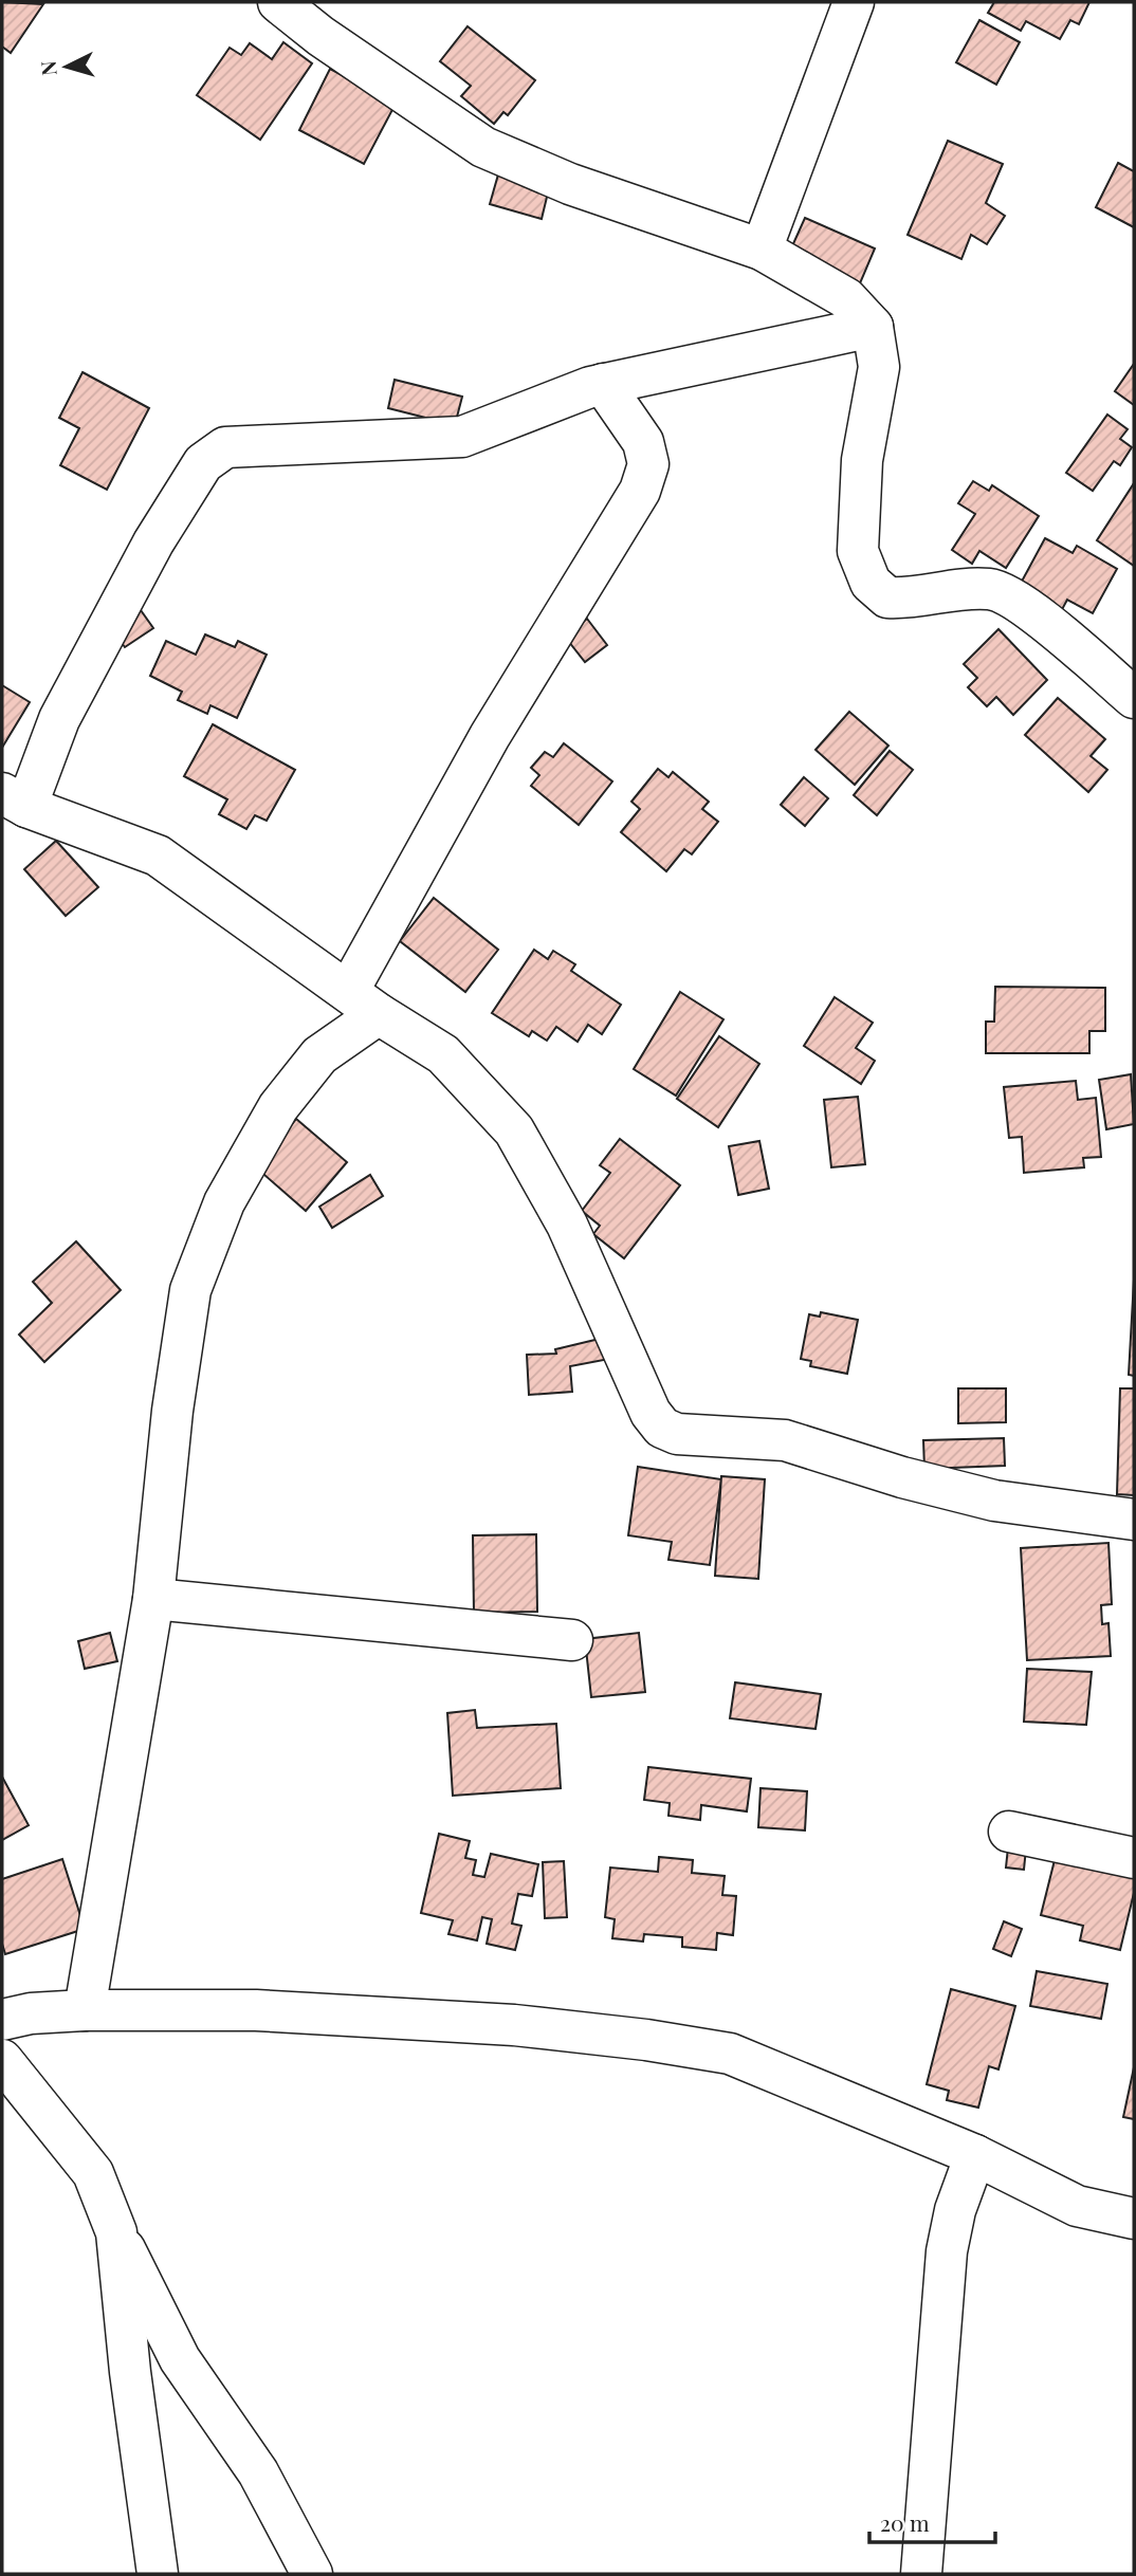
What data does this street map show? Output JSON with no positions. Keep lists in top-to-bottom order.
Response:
{
  "scale_bar": "20 m",
  "north": "left"
}
